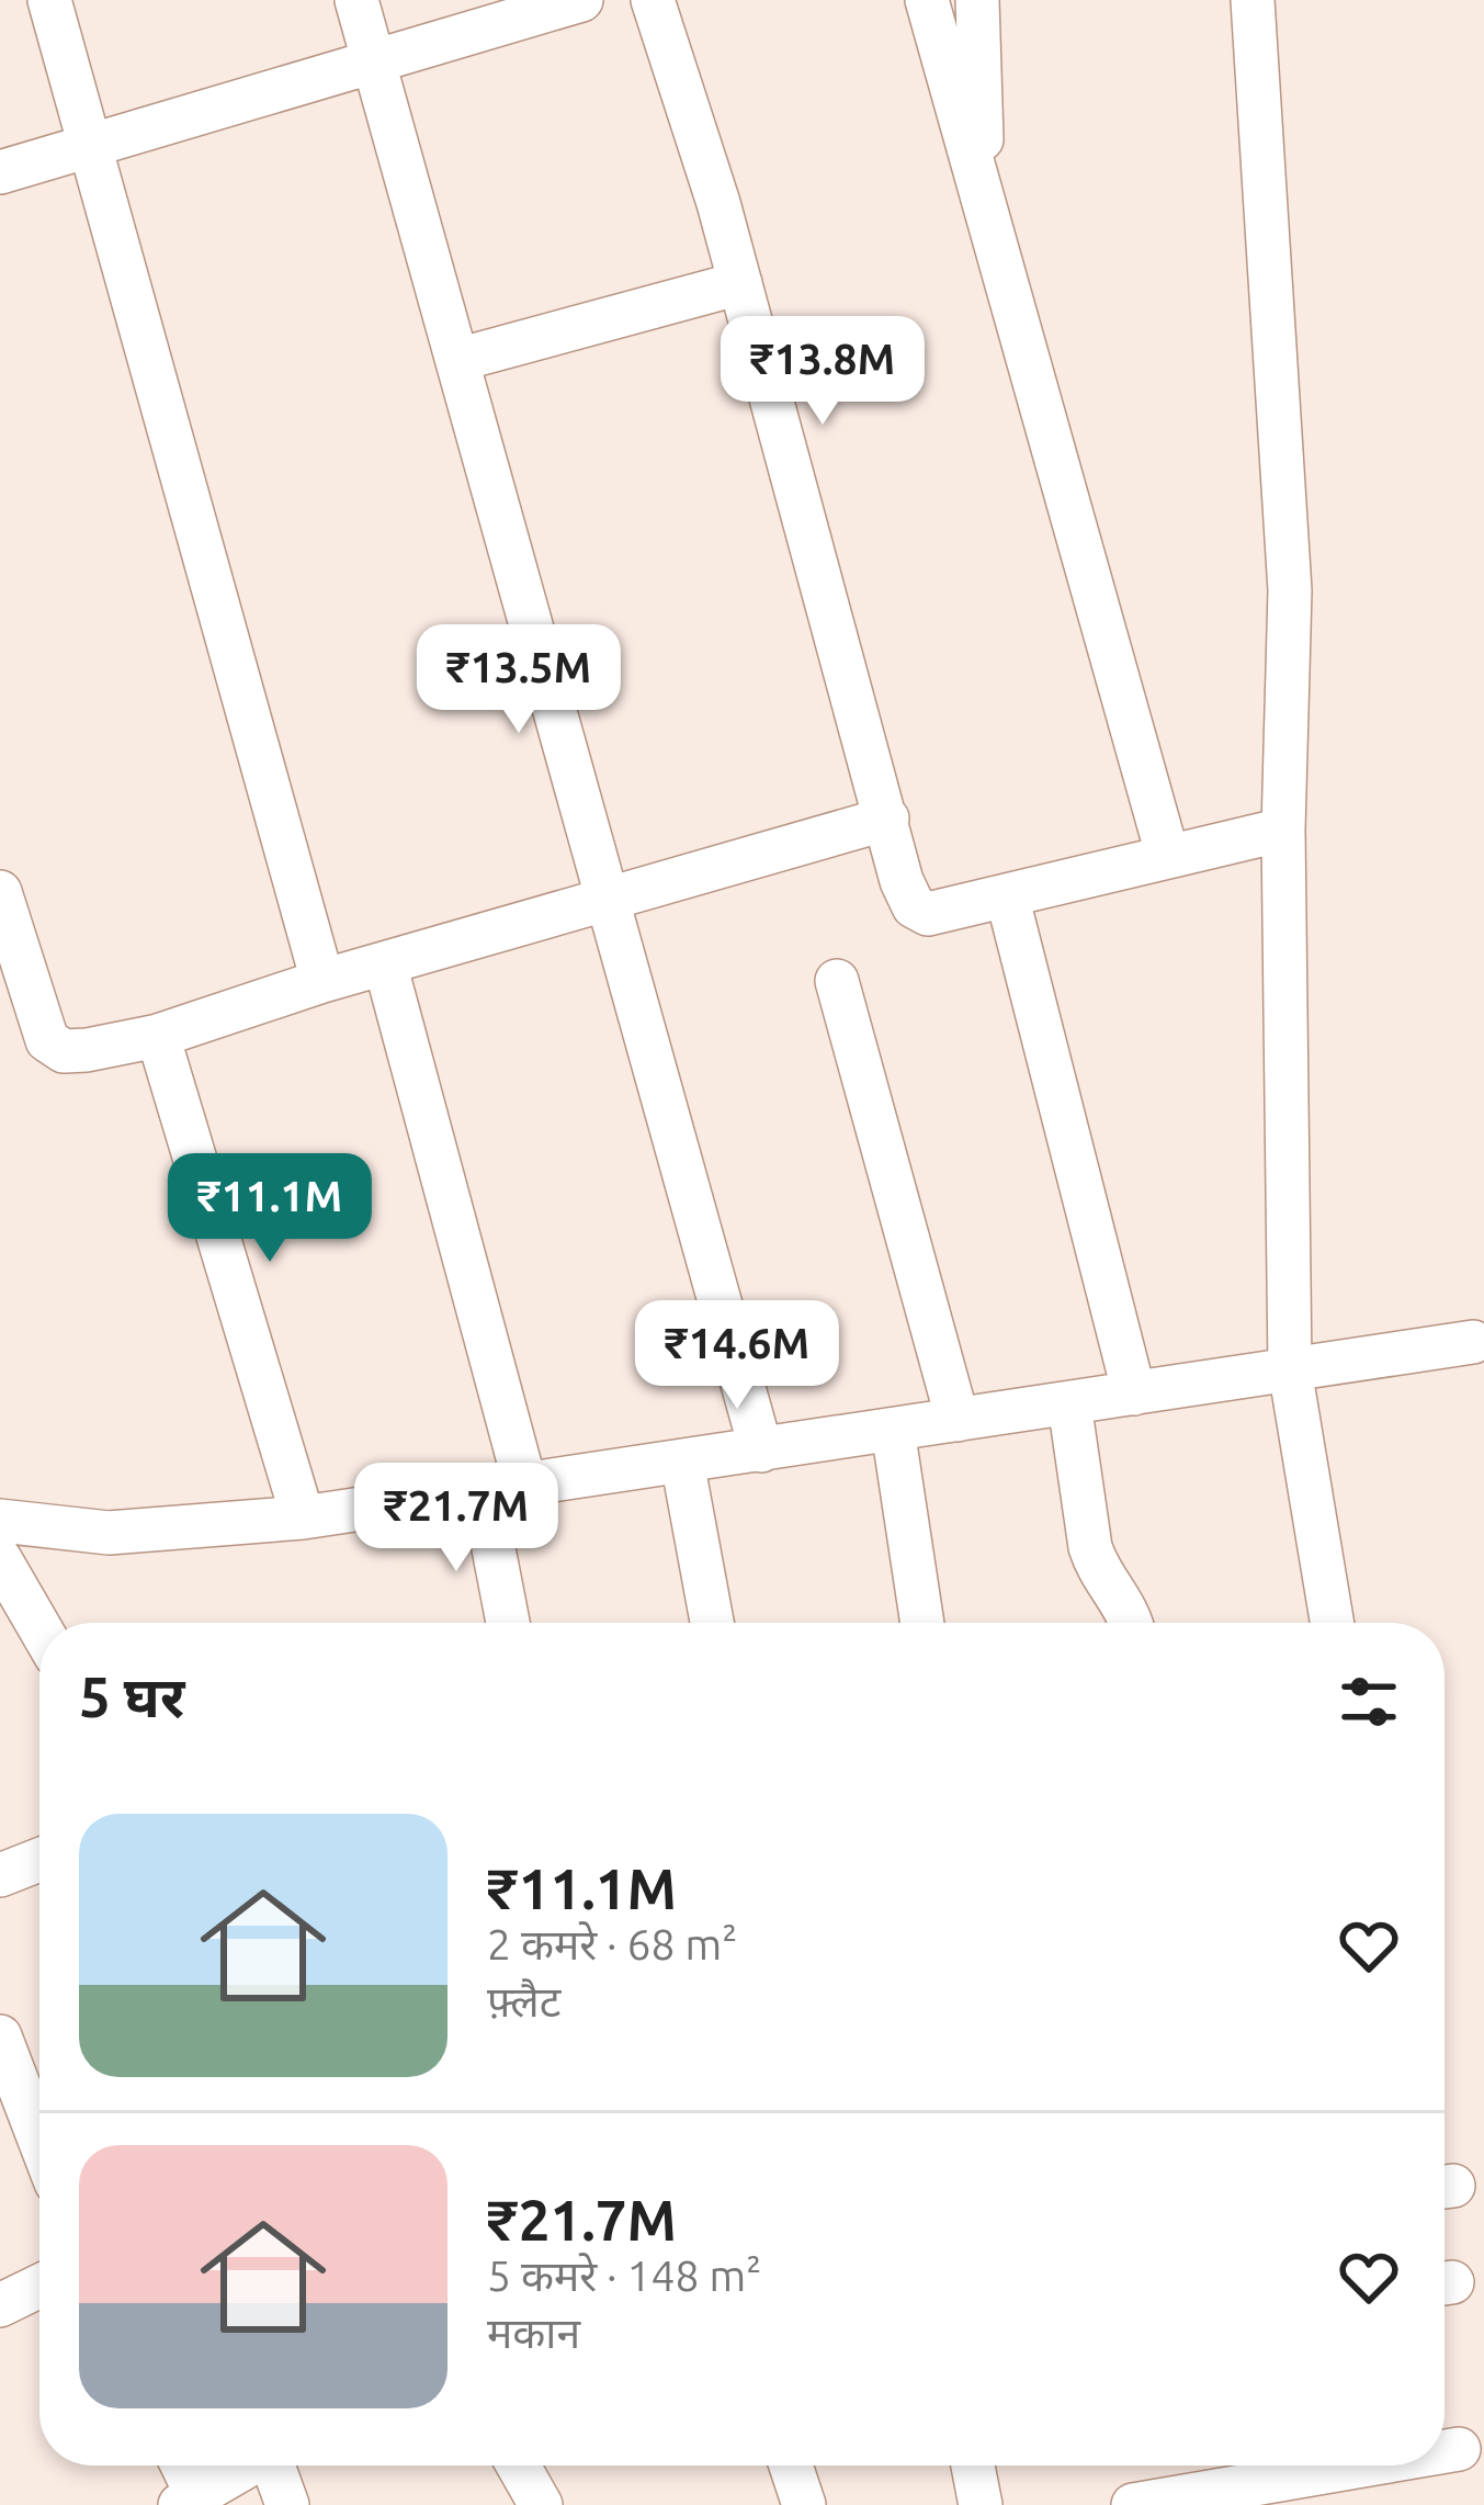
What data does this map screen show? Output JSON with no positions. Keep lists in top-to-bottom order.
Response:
{
  "page": {
    "price": [
      "₹13.8M",
      "₹13.5M",
      "₹11.1M",
      "₹14.6M",
      "₹21.7M"
    ],
    "heading": "5 घर",
    "list": [
      {
        "name": "₹11.1M",
        "note": "2 कमरे · 68 m² · फ़्लैट"
      },
      {
        "name": "₹21.7M",
        "note": "5 कमरे · 148 m² · मकान"
      }
    ]
  }
}
